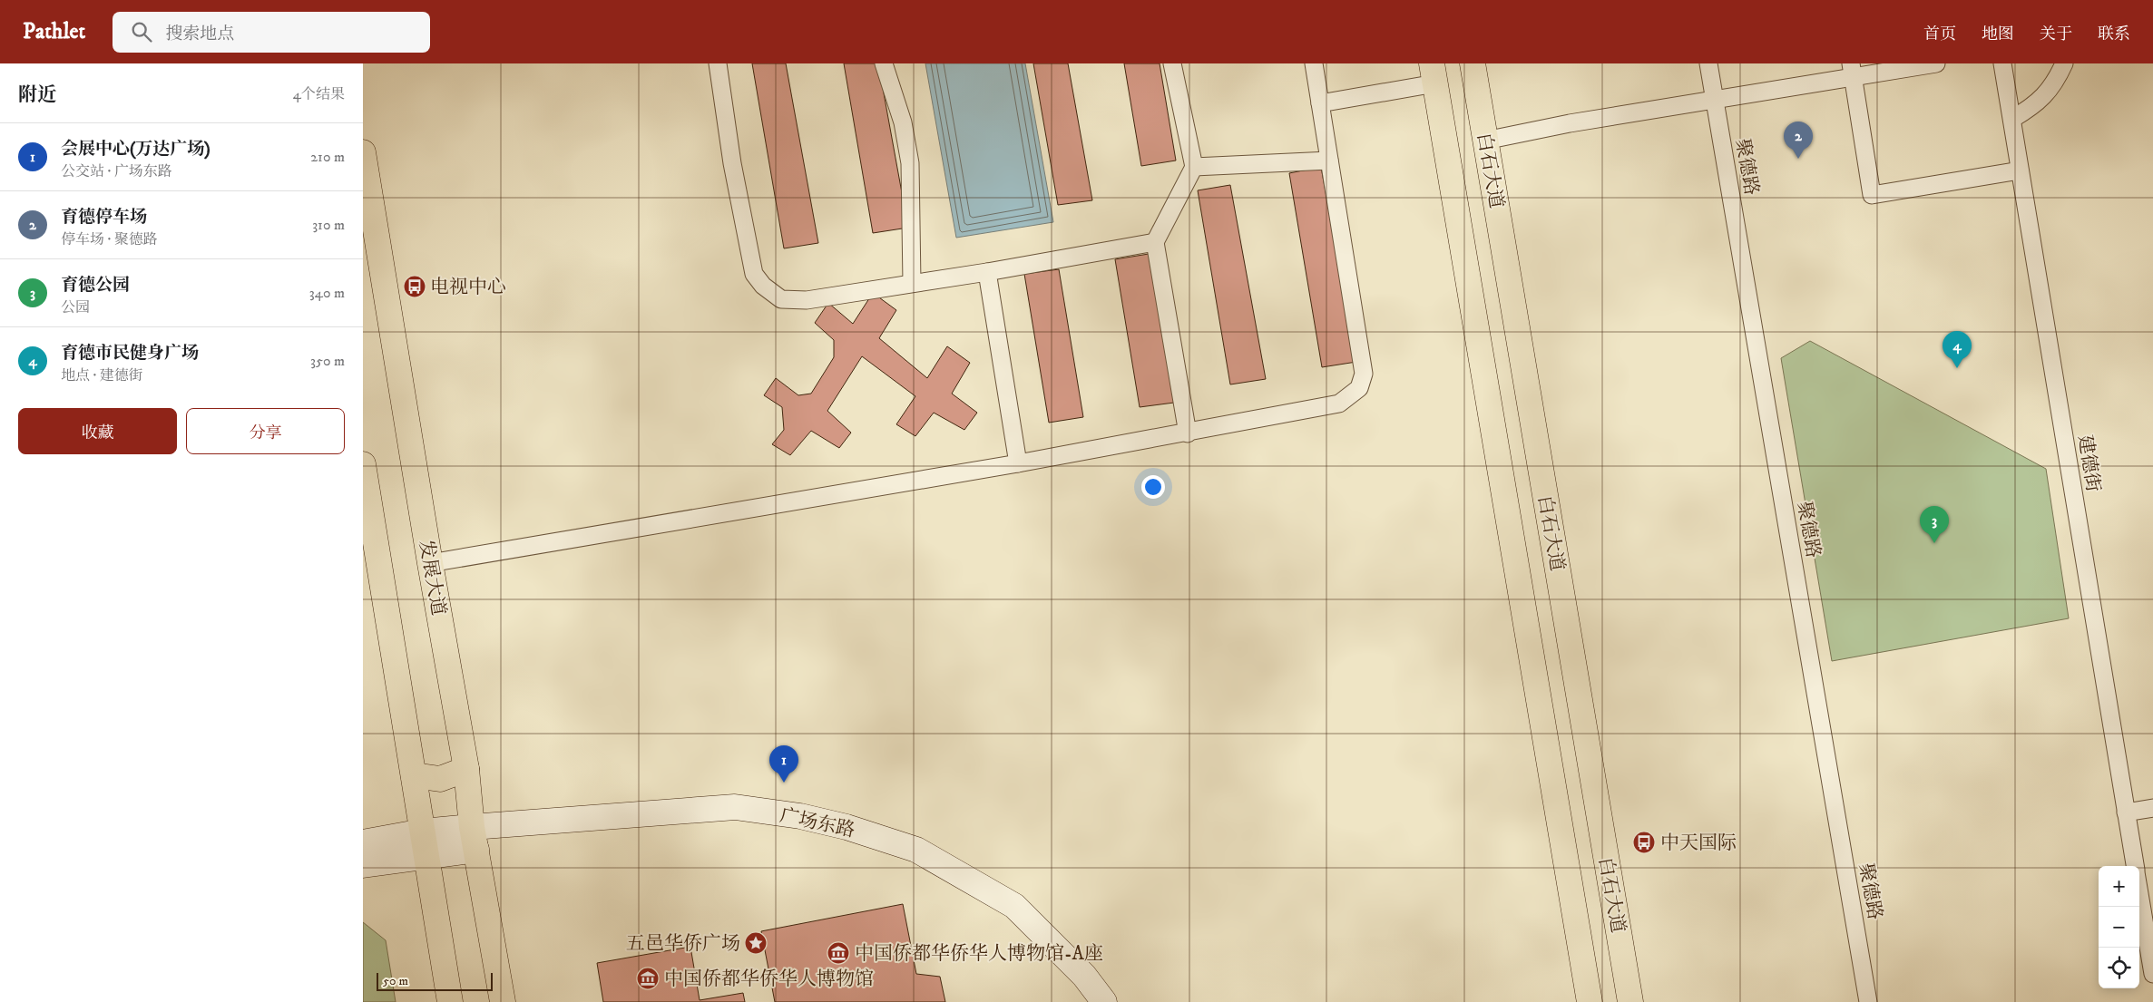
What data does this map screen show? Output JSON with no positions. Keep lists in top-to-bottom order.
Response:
{
  "streets": {
    "main road": ["白石大道", "发展大道", "广场东路"],
    "street": ["聚德路", "建德街"]
  },
  "crossings": [
    ["发展大道", "广场东路"]
  ],
  "places": {
    "bus stop": ["电视中心", "中天国际"],
    "place": ["五邑华侨广场"],
    "museum": ["中国侨都华侨华人博物馆-A座", "中国侨都华侨华人博物馆"]
  },
  "scale_bar": "50 m",
  "page": {
    "header": "Pathlet",
    "search": "搜索地点",
    "nav": [
      "首页",
      "地图",
      "关于",
      "联系"
    ],
    "heading": ["附近", "4个结果"],
    "pins": [
      "2",
      "4",
      "3",
      "1"
    ],
    "list": [
      {
        "mark": "1",
        "name": "会展中心(万达广场)",
        "note": "公交站 · 广场东路",
        "value": "210 m"
      },
      {
        "mark": "2",
        "name": "育德停车场",
        "note": "停车场 · 聚德路",
        "value": "310 m"
      },
      {
        "mark": "3",
        "name": "育德公园",
        "note": "公园",
        "value": "340 m"
      },
      {
        "mark": "4",
        "name": "育德市民健身广场",
        "note": "地点 · 建德街",
        "value": "350 m"
      }
    ],
    "buttons": ["收藏", "分享"],
    "map_buttons": ["+", "−"],
    "scale": "50 m"
  }
}
